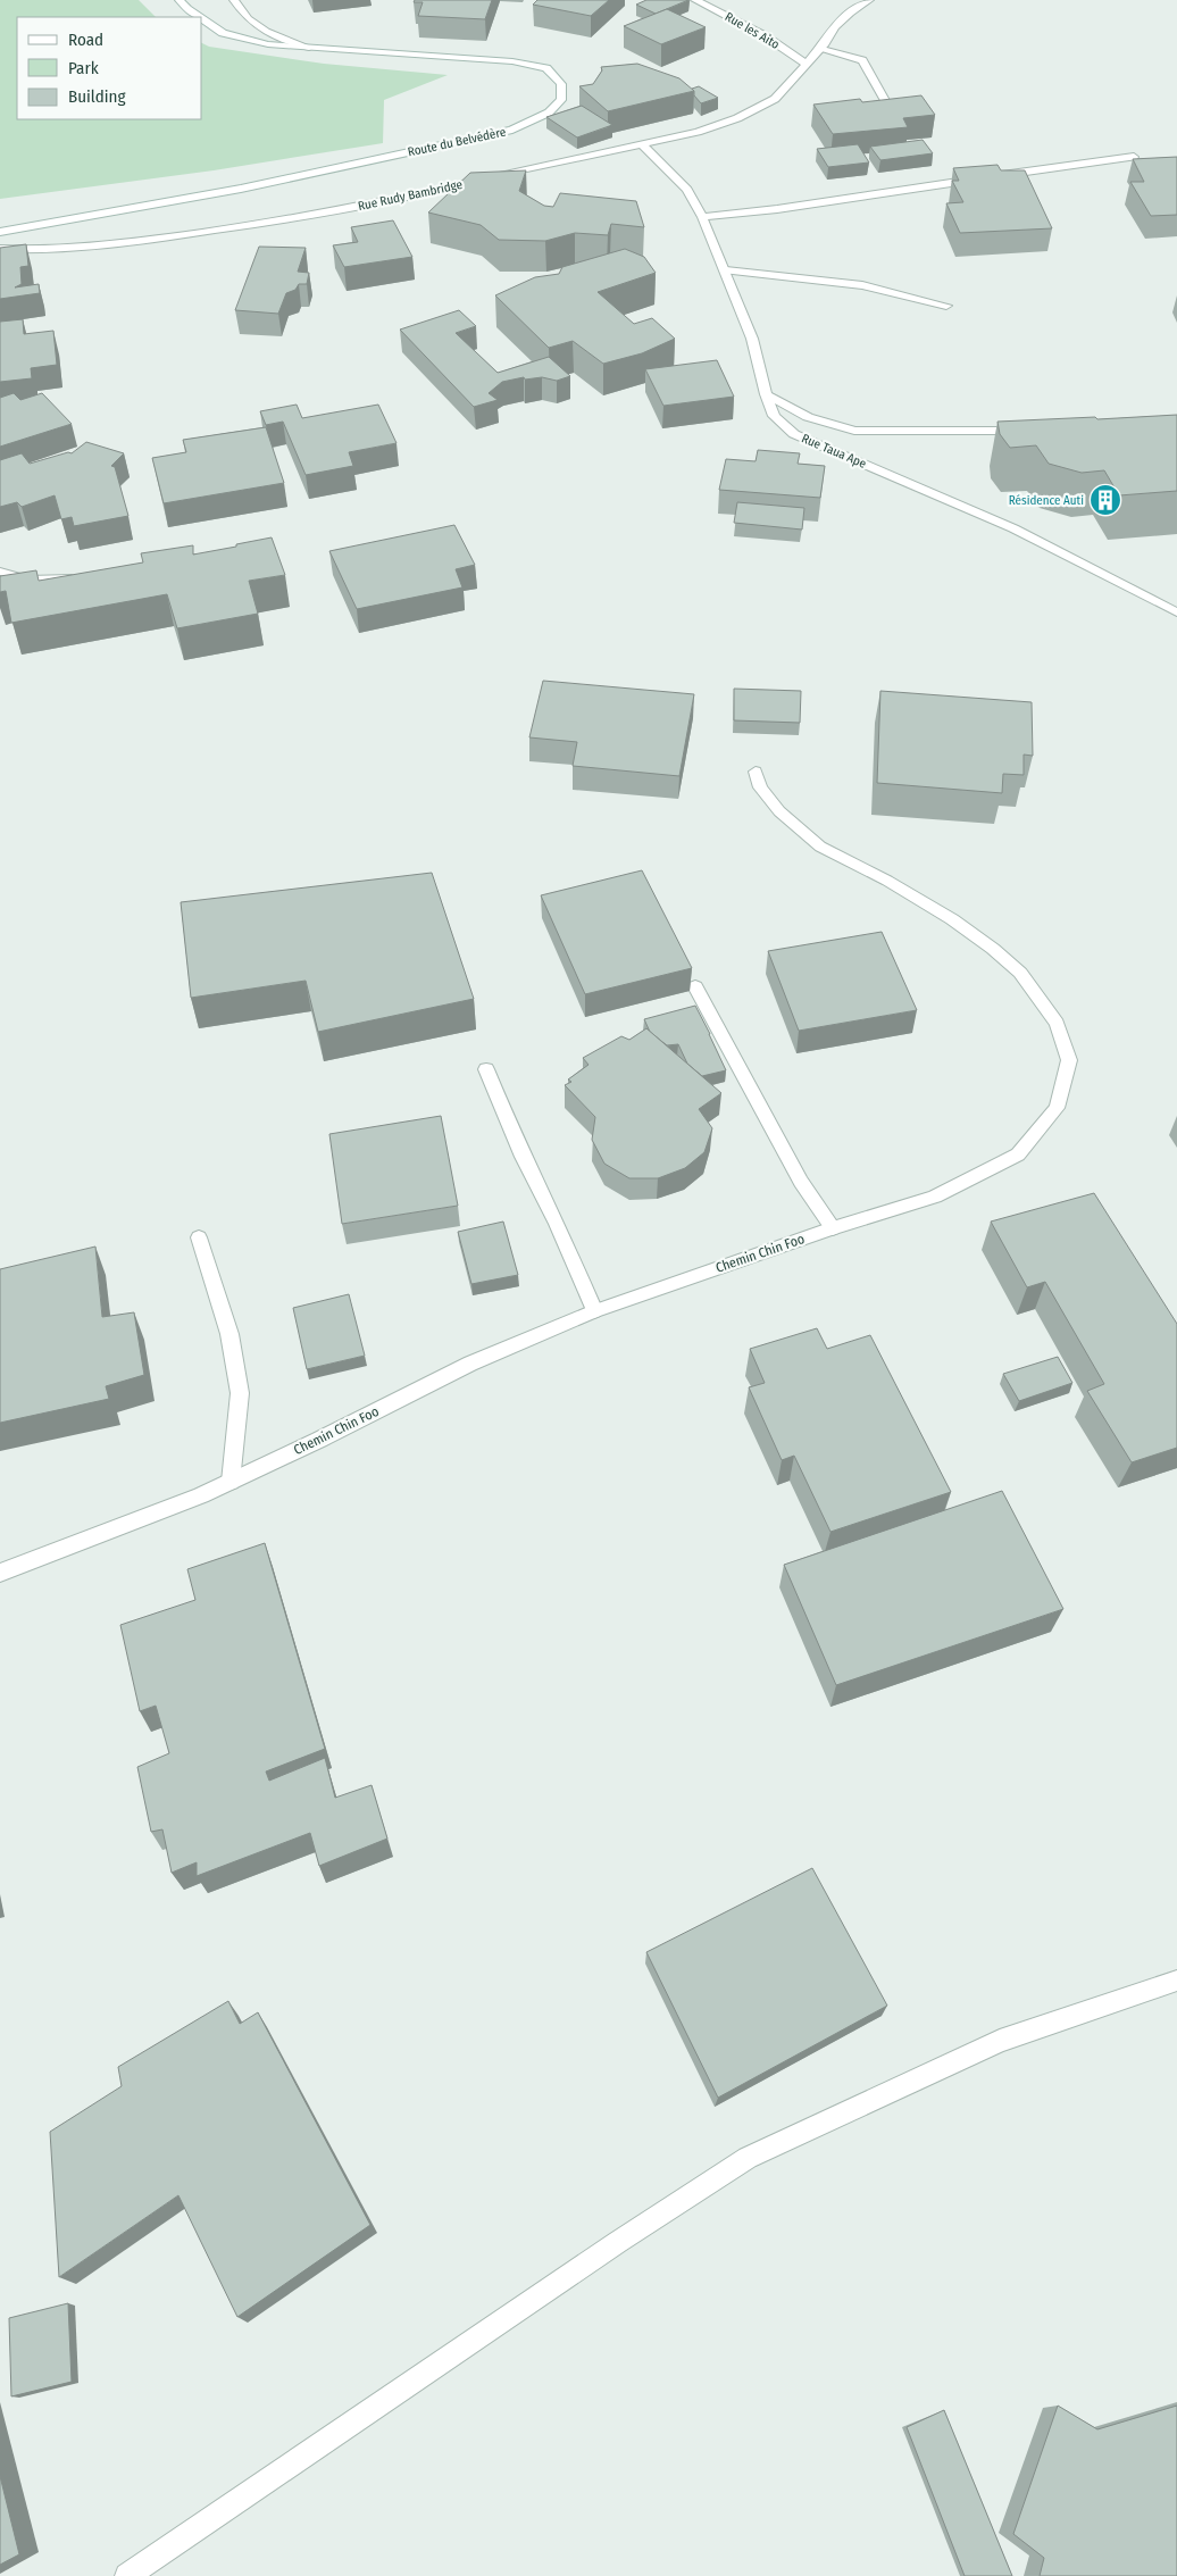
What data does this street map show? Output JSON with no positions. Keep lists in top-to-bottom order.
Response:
{
  "streets": {
    "street": [
      "Rue les Aito",
      "Route du Belvédère",
      "Rue Rudy Bambridge",
      "Rue Taua Ape",
      "Chemin Chin Foo"
    ]
  },
  "crossings": [
    ["Rue les Aito", "Rue Rudy Bambridge"],
    ["Rue Rudy Bambridge", "Rue Taua Ape"]
  ],
  "places": {
    "building": ["Résidence Auti"]
  },
  "legend": ["Road", "Park", "Building"]
}
